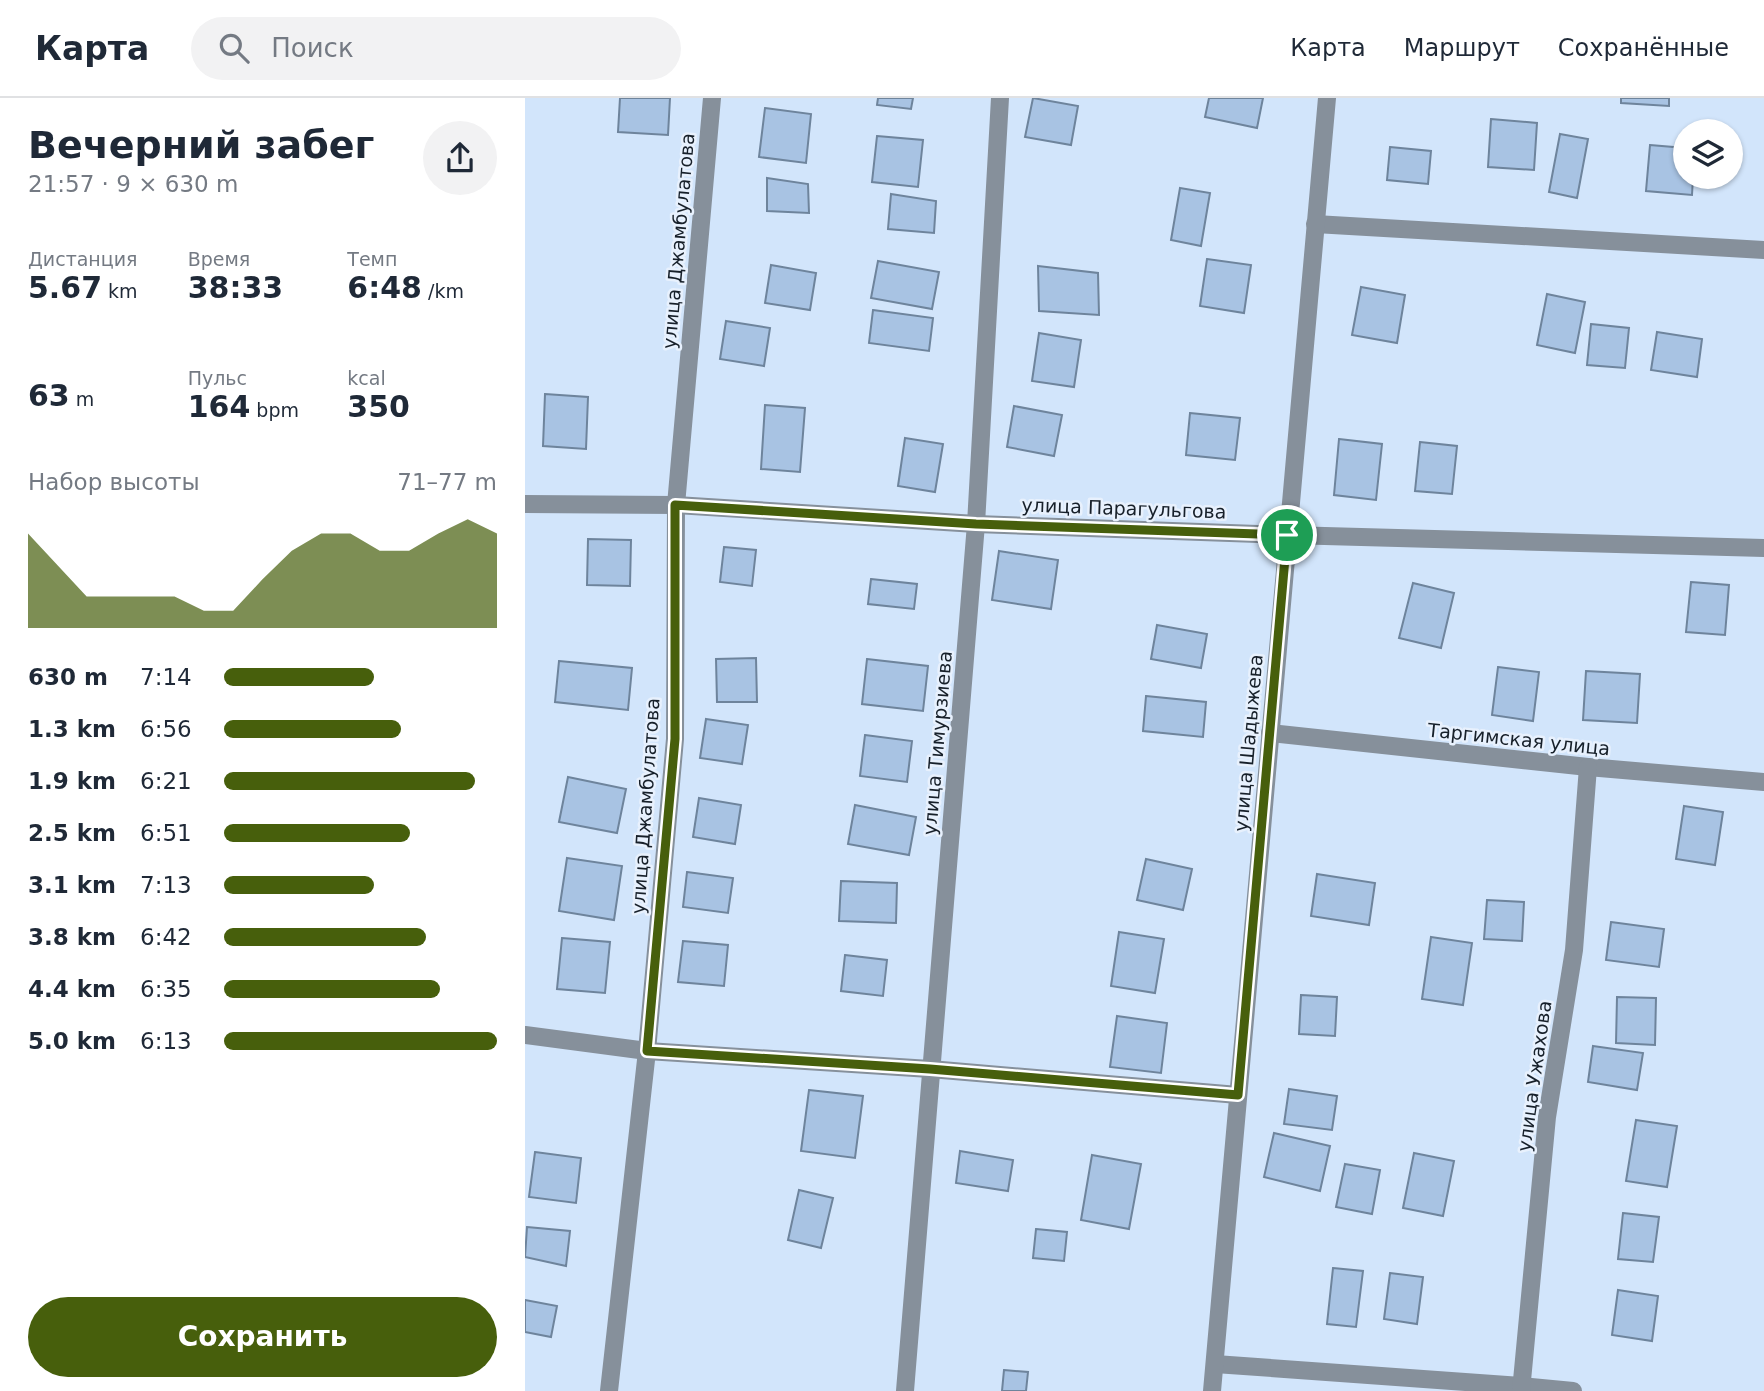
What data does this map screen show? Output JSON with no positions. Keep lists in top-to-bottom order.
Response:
{
  "streets": {
    "street": [
      "улица Джамбулатова",
      "улица Парагульгова",
      "Таргимская улица",
      "улица Тимурзиева",
      "улица Шадыжева",
      "улица Ужахова"
    ]
  },
  "crossings": [
    ["улица Джамбулатова", "улица Парагульгова"],
    ["улица Парагульгова", "улица Тимурзиева"],
    ["улица Парагульгова", "улица Шадыжева"],
    ["Таргимская улица", "улица Шадыжева"],
    ["Таргимская улица", "улица Ужахова"]
  ],
  "page": {
    "header": "Карта",
    "search": "Поиск",
    "nav": ["Карта", "Маршрут", "Сохранённые"],
    "heading": ["Вечерний забег", "21:57 · 9 × 630 m"],
    "stats": [
      ["Дистанция", "5.67 km"],
      ["Время", "38:33"],
      ["Темп", "6:48 /km"],
      ["63 m"],
      ["Пульс", "164 bpm"],
      ["kcal", "350"]
    ],
    "chart": ["Набор высоты", "71–77 m"],
    "list": [
      {
        "name": "630 m",
        "note": "7:14"
      },
      {
        "name": "1.3 km",
        "note": "6:56"
      },
      {
        "name": "1.9 km",
        "note": "6:21"
      },
      {
        "name": "2.5 km",
        "note": "6:51"
      },
      {
        "name": "3.1 km",
        "note": "7:13"
      },
      {
        "name": "3.8 km",
        "note": "6:42"
      },
      {
        "name": "4.4 km",
        "note": "6:35"
      },
      {
        "name": "5.0 km",
        "note": "6:13"
      }
    ],
    "buttons": "Сохранить"
  }
}
